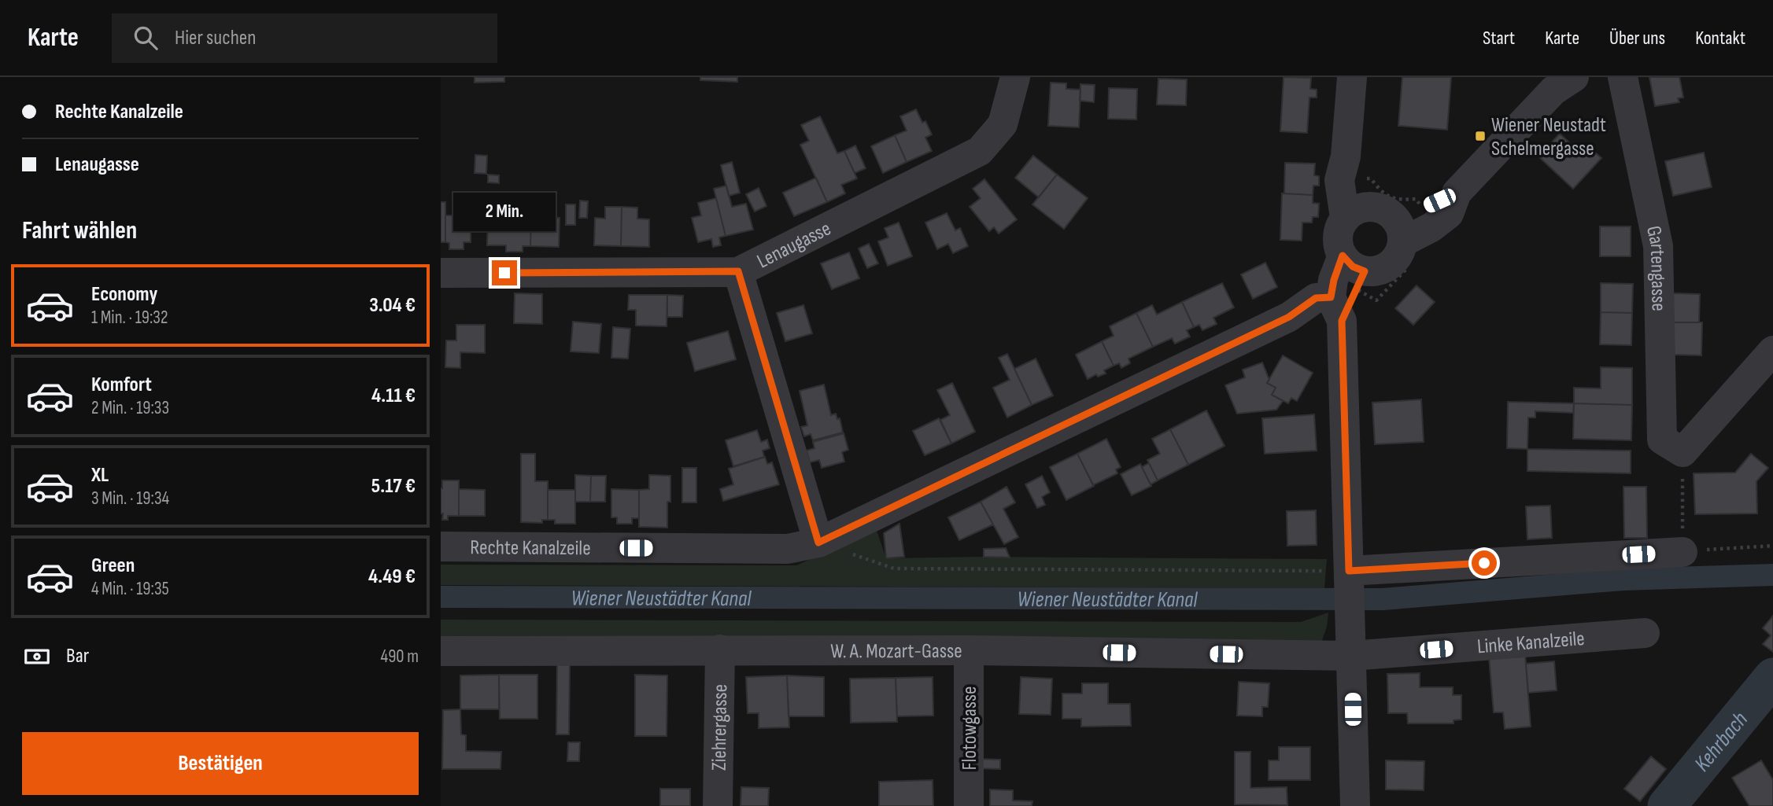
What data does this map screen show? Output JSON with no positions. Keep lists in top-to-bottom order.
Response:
{
  "streets": {
    "street": [
      "Lenaugasse",
      "Gartengasse",
      "Rechte Kanalzeile",
      "Linke Kanalzeile",
      "W. A. Mozart-Gasse",
      "Ziehrergasse",
      "Flotowgasse"
    ]
  },
  "crossings": [
    ["Linke Kanalzeile", "W. A. Mozart-Gasse"],
    ["W. A. Mozart-Gasse", "Ziehrergasse"],
    ["W. A. Mozart-Gasse", "Flotowgasse"]
  ],
  "water": ["Wiener Neustädter Kanal", "Kehrbach"],
  "places": {
    "transit": ["Wiener Neustadt Schelmergasse"]
  },
  "page": {
    "header": "Karte",
    "search": "Hier suchen",
    "nav": [
      "Start",
      "Karte",
      "Über uns",
      "Kontakt"
    ],
    "banner": ["Rechte Kanalzeile", "Lenaugasse"],
    "bubble": "2 Min.",
    "heading": "Fahrt wählen",
    "list": [
      {
        "name": "Economy",
        "note": "1 Min. · 19:32",
        "value": "3.04 €"
      },
      {
        "name": "Komfort",
        "note": "2 Min. · 19:33",
        "value": "4.11 €"
      },
      {
        "name": "XL",
        "note": "3 Min. · 19:34",
        "value": "5.17 €"
      },
      {
        "name": "Green",
        "note": "4 Min. · 19:35",
        "value": "4.49 €"
      }
    ],
    "pay": ["Bar", "490 m"],
    "buttons": "Bestätigen"
  }
}
